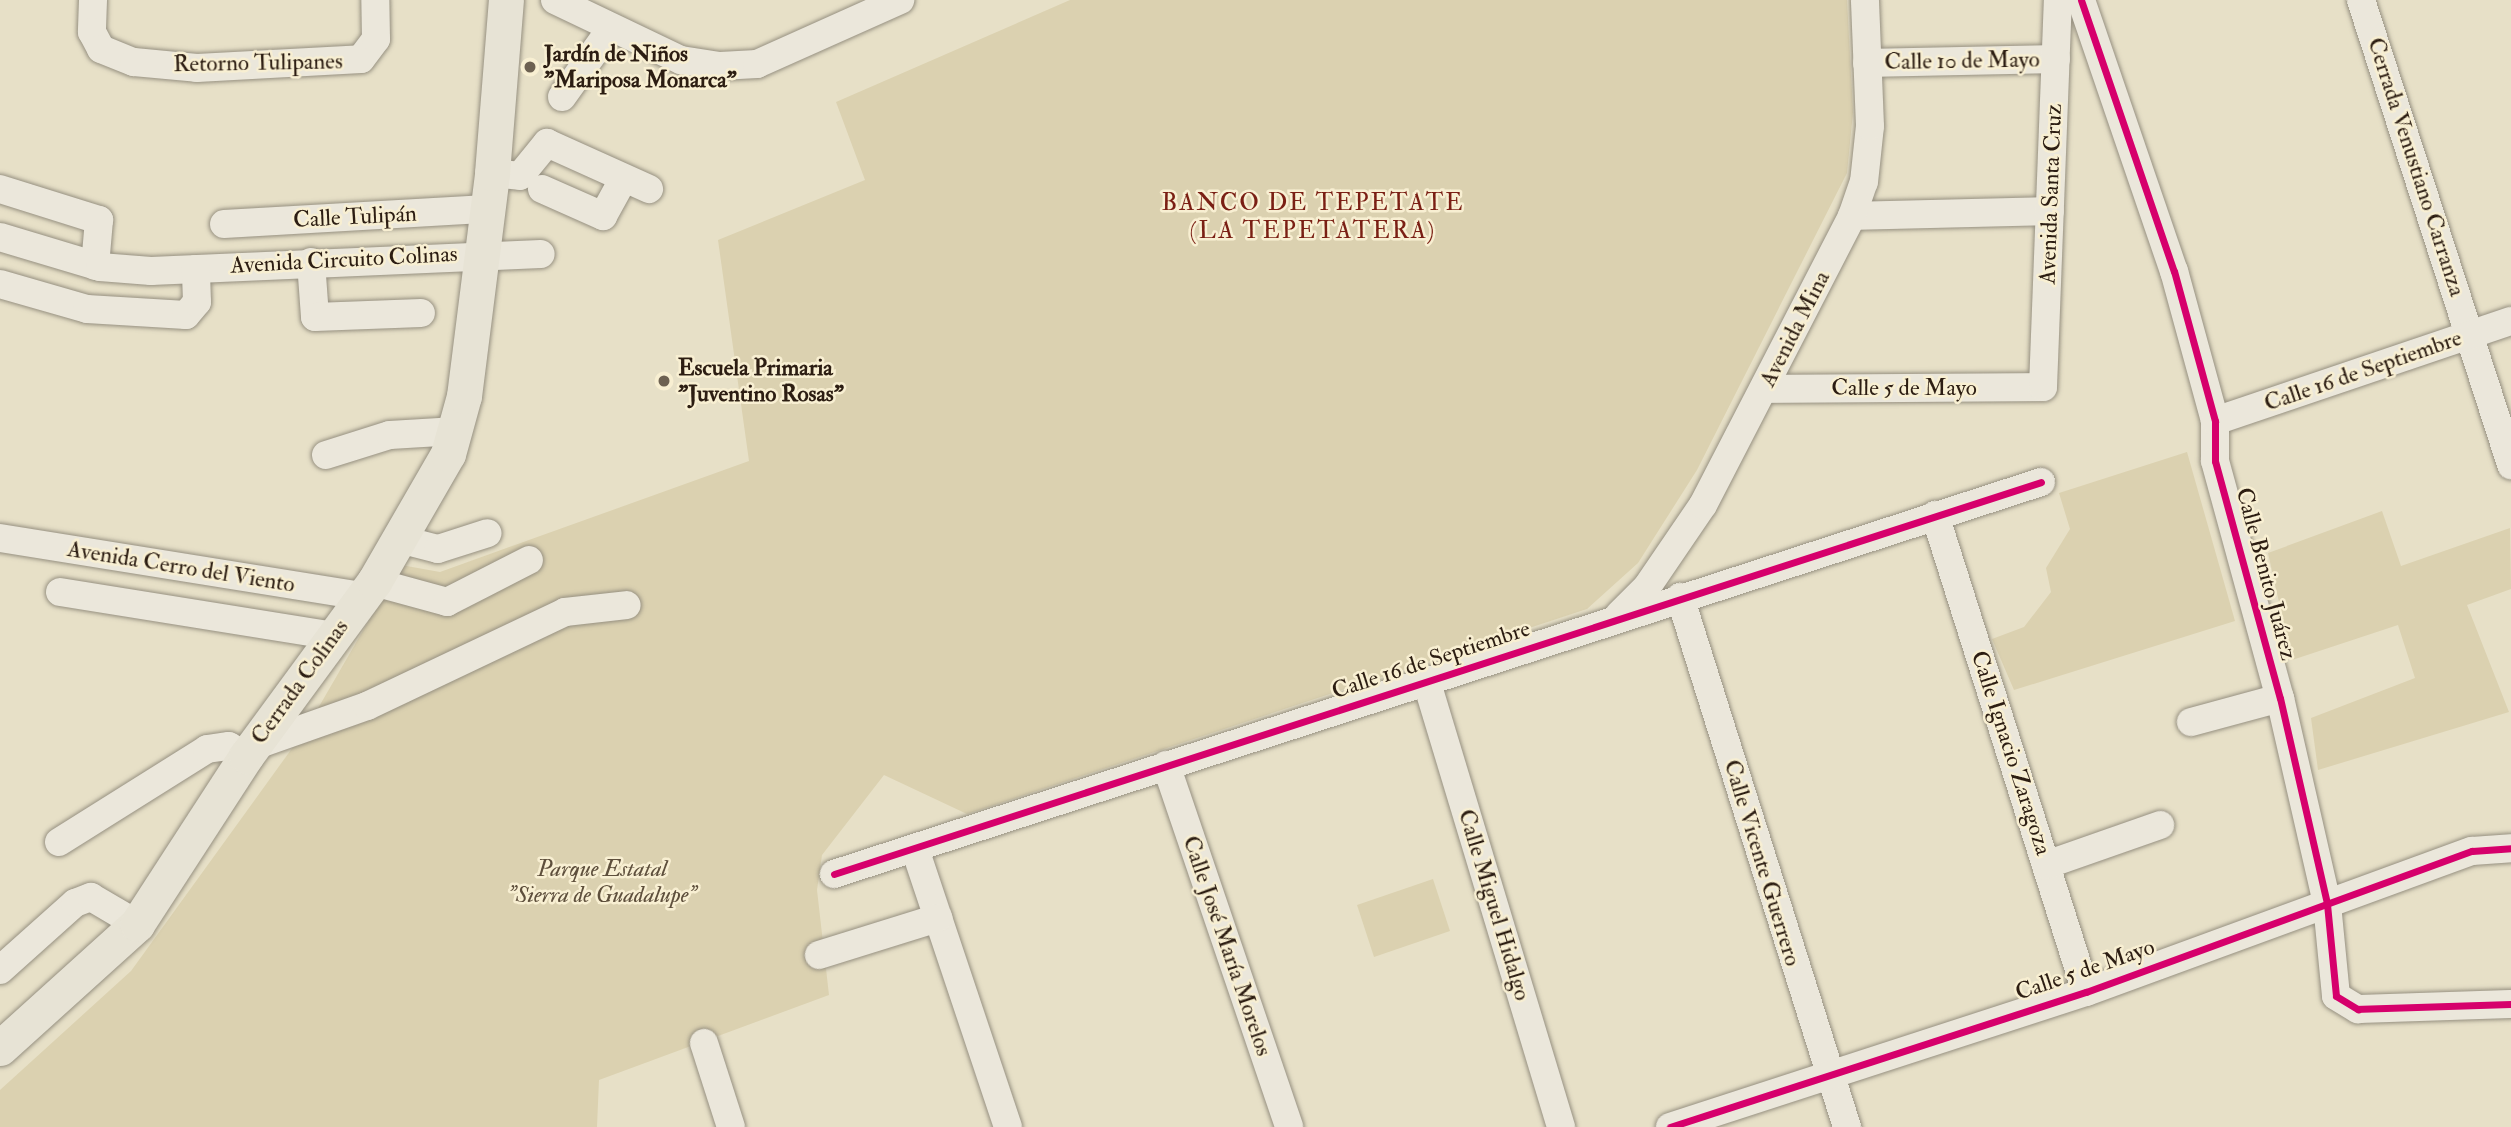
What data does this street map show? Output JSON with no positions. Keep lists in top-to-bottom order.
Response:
{
  "streets": {
    "main road": ["Avenida Circuito Colinas", "Cerrada Colinas"],
    "street": [
      "Calle 10 de Mayo",
      "Retorno Tulipanes",
      "Cerrada Venustiano Carranza",
      "Avenida Santa Cruz",
      "Calle Tulipán",
      "Avenida Mina",
      "Calle 16 de Septiembre",
      "Calle 5 de Mayo",
      "Avenida Cerro del Viento",
      "Calle Benito Juárez",
      "Calle Ignacio Zaragoza",
      "Calle Vicente Guerrero",
      "Calle Miguel Hidalgo",
      "Calle José María Morelos"
    ]
  },
  "crossings": [
    ["Calle 10 de Mayo", "Avenida Santa Cruz"],
    ["Calle 10 de Mayo", "Avenida Mina"],
    ["Cerrada Venustiano Carranza", "Calle 16 de Septiembre"],
    ["Avenida Santa Cruz", "Calle 5 de Mayo"],
    ["Calle Tulipán", "Avenida Circuito Colinas"],
    ["Avenida Circuito Colinas", "Cerrada Colinas"],
    ["Avenida Mina", "Calle 16 de Septiembre"],
    ["Avenida Mina", "Calle 5 de Mayo"],
    ["Calle 16 de Septiembre", "Calle Benito Juárez"],
    ["Calle 16 de Septiembre", "Calle Ignacio Zaragoza"],
    ["Calle 16 de Septiembre", "Calle Vicente Guerrero"],
    ["Calle 16 de Septiembre", "Calle Miguel Hidalgo"],
    ["Calle 16 de Septiembre", "Calle José María Morelos"],
    ["Calle 5 de Mayo", "Calle Benito Juárez"],
    ["Calle 5 de Mayo", "Calle Ignacio Zaragoza"],
    ["Calle 5 de Mayo", "Calle Vicente Guerrero"],
    ["Avenida Cerro del Viento", "Cerrada Colinas"]
  ],
  "districts": ["BANCO DE TEPETATE (LA TEPETATERA)"],
  "parks": ["Parque Estatal \"Sierra de Guadalupe\""],
  "places": ["Jardín de Niños \"Mariposa Monarca\"", "Escuela Primaria \"Juventino Rosas\""]
}
